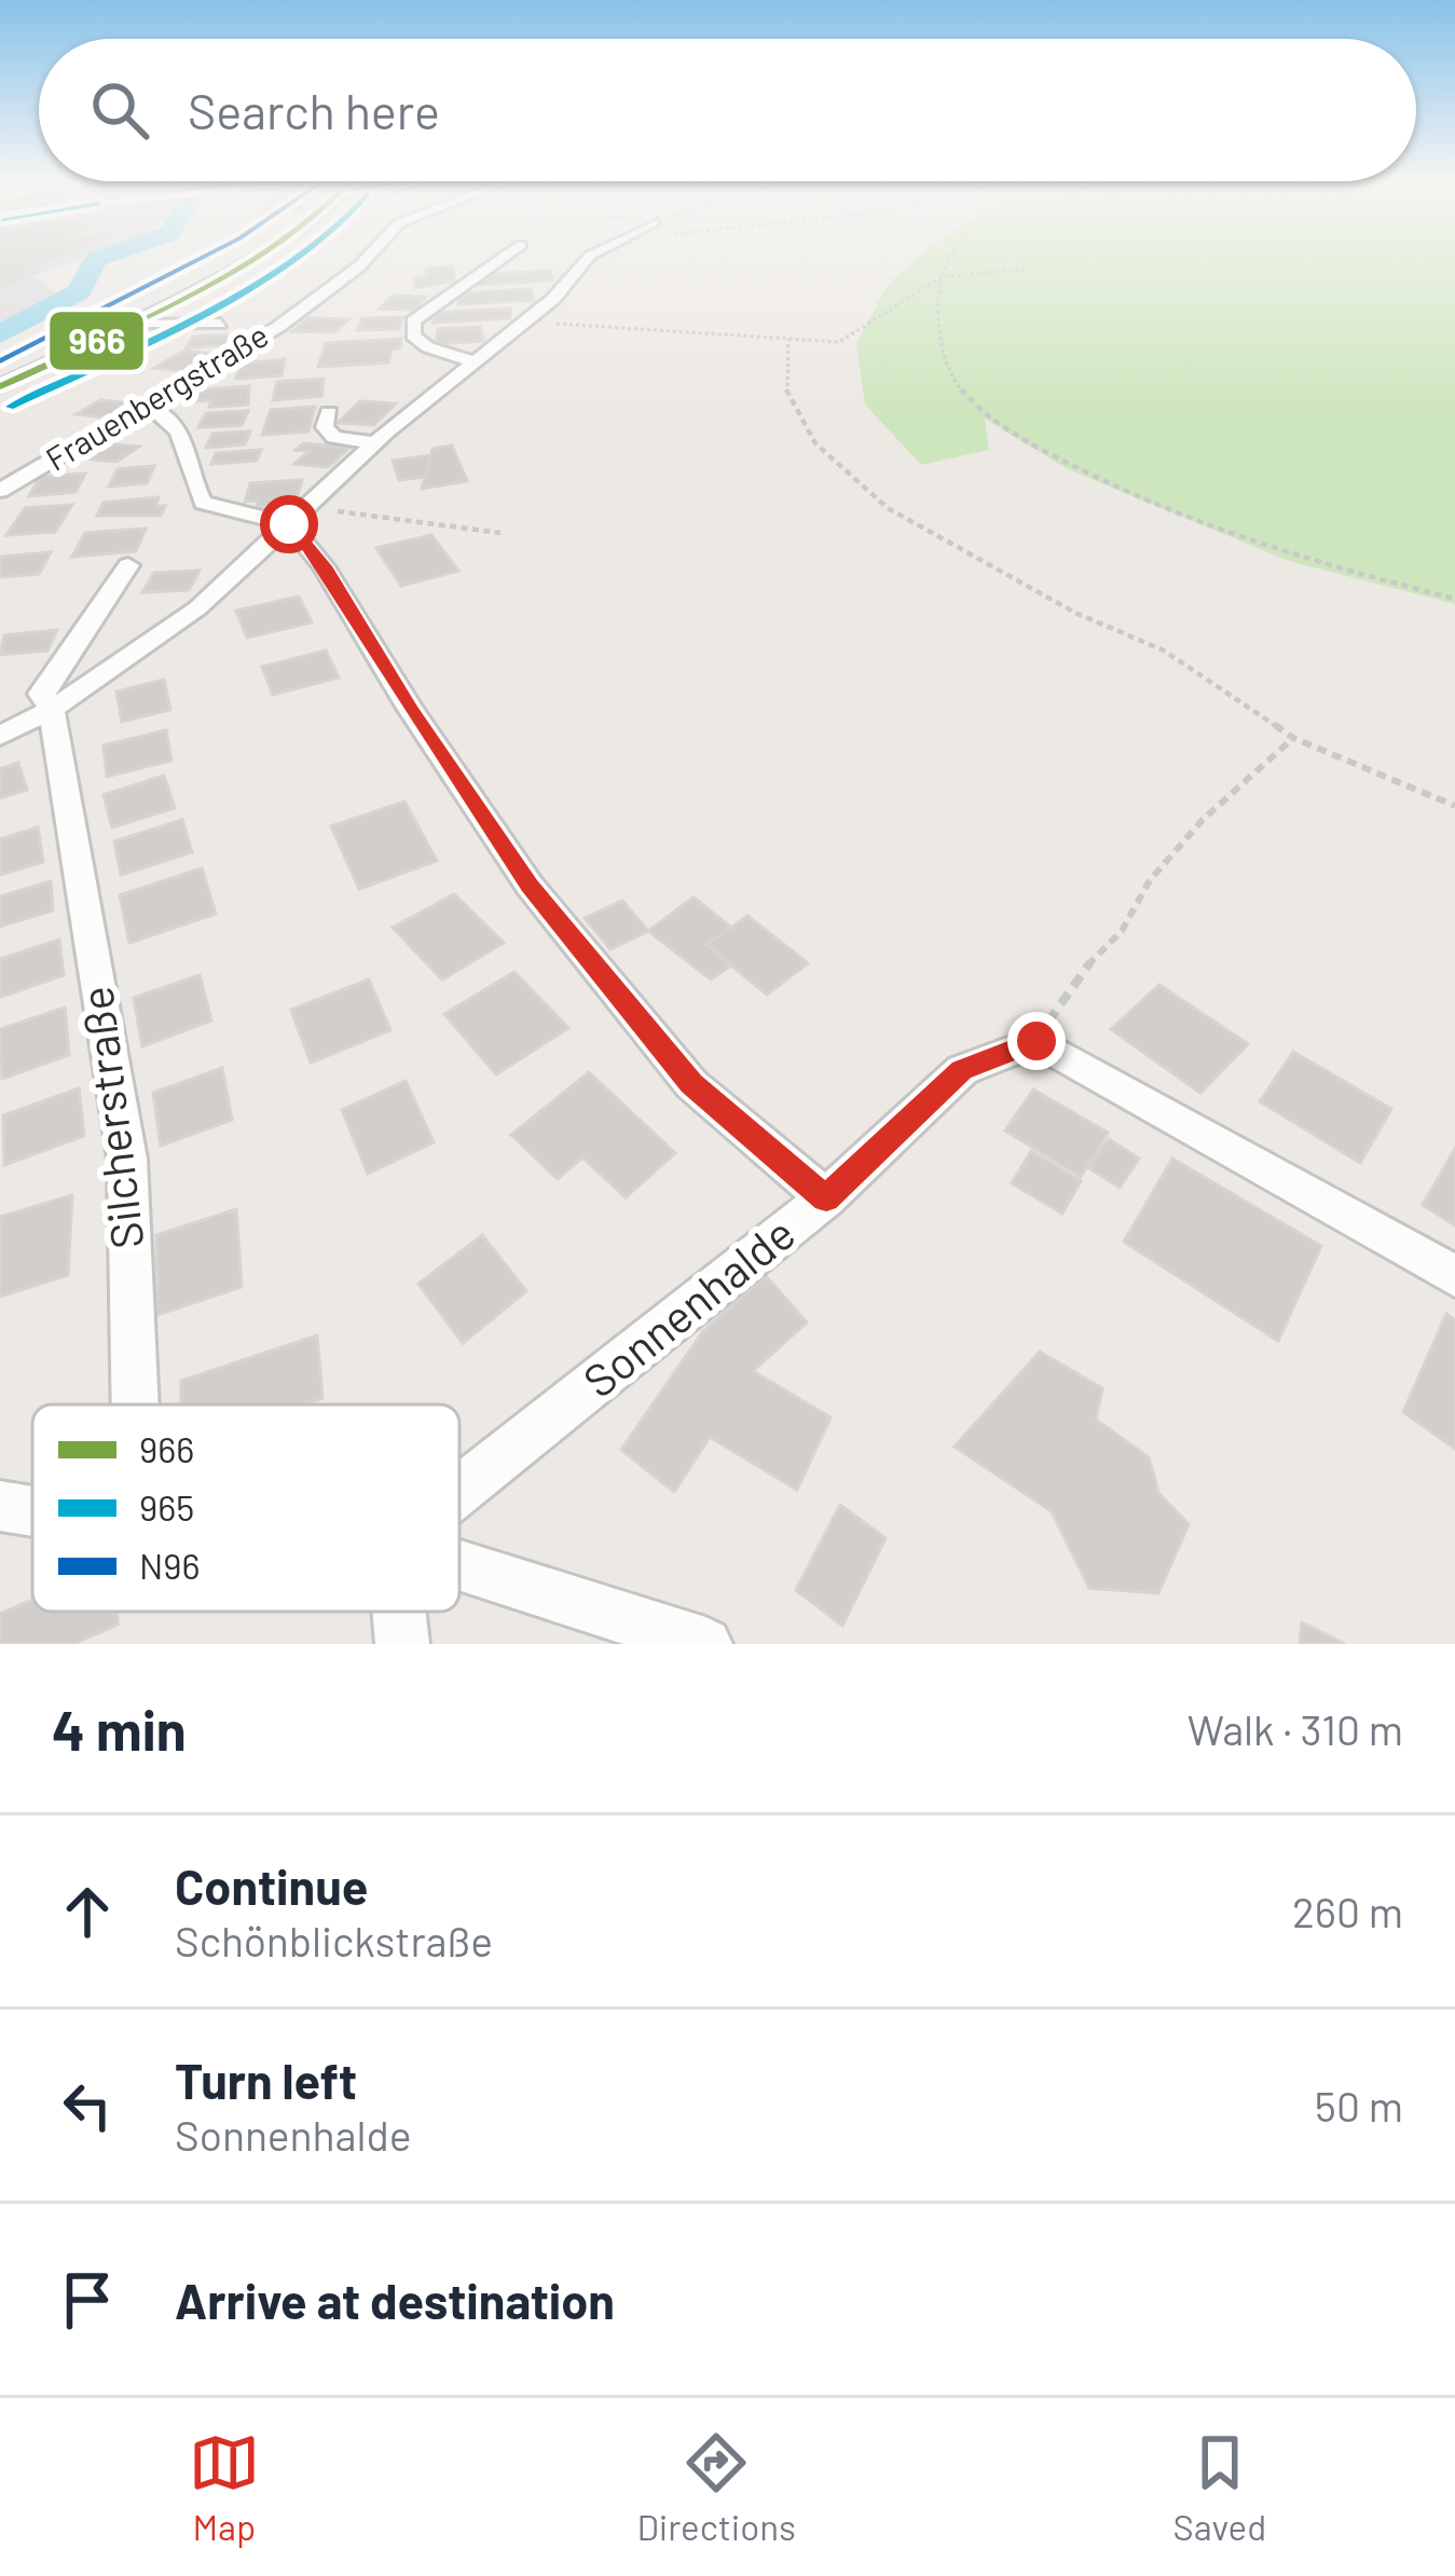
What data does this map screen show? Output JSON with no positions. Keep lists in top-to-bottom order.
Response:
{
  "streets": {
    "street": ["Frauenbergstraße", "Silcherstraße", "Sonnenhalde"]
  },
  "lines": ["transit line 966", "transit line 965", "transit line N96"],
  "legend": ["966", "965", "N96"],
  "page": {
    "search": "Search here",
    "heading": ["4 min", "Walk · 310 m"],
    "list": [
      ["Continue", "Schönblickstraße", "260 m"],
      ["Turn left", "Sonnenhalde", "50 m"],
      "Arrive at destination"
    ],
    "nav": ["Map", "Directions", "Saved"]
  }
}
